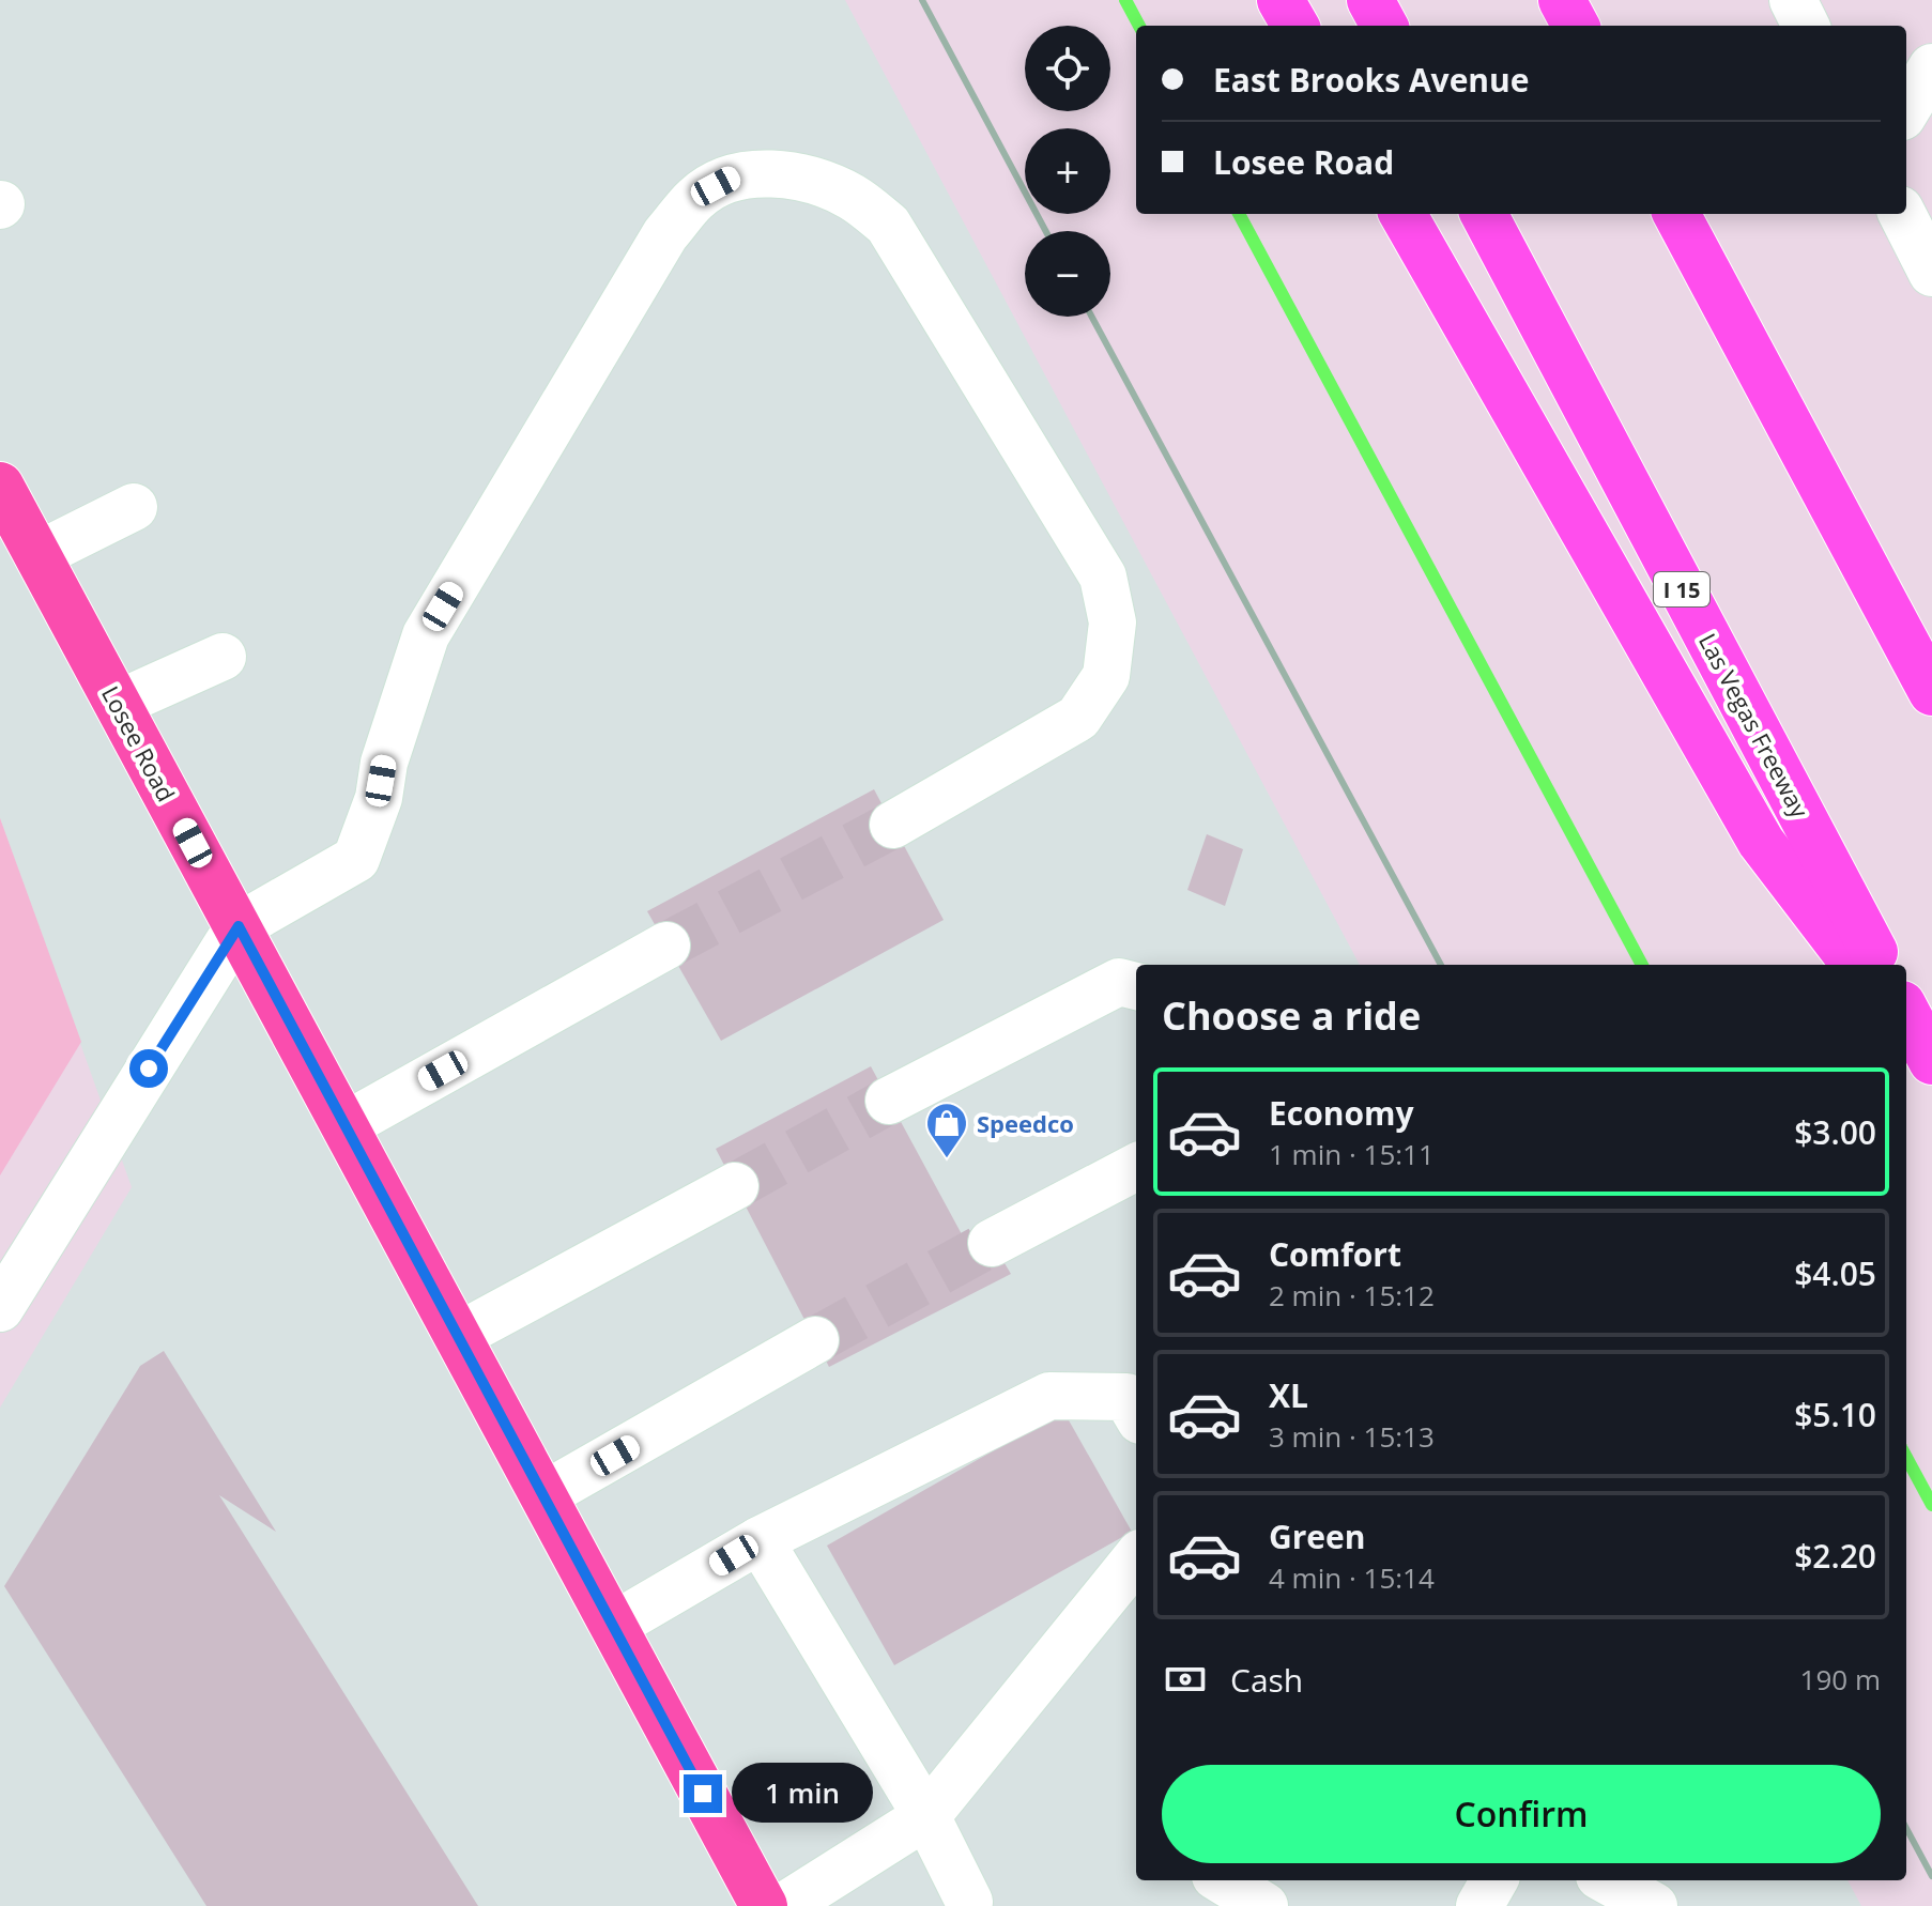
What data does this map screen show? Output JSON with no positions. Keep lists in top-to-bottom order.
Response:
{
  "streets": {
    "highway": ["I 15", "Las Vegas Freeway"],
    "main road": ["Losee Road"]
  },
  "places": {
    "shop": ["Speedco"]
  },
  "page": {
    "map_buttons": ["+", "−"],
    "banner": ["East Brooks Avenue", "Losee Road"],
    "heading": "Choose a ride",
    "list": [
      {
        "name": "Economy",
        "note": "1 min · 15:11",
        "value": "$3.00"
      },
      {
        "name": "Comfort",
        "note": "2 min · 15:12",
        "value": "$4.05"
      },
      {
        "name": "XL",
        "note": "3 min · 15:13",
        "value": "$5.10"
      },
      {
        "name": "Green",
        "note": "4 min · 15:14",
        "value": "$2.20"
      }
    ],
    "pay": ["Cash", "190 m"],
    "buttons": "Confirm",
    "bubble": "1 min"
  }
}
